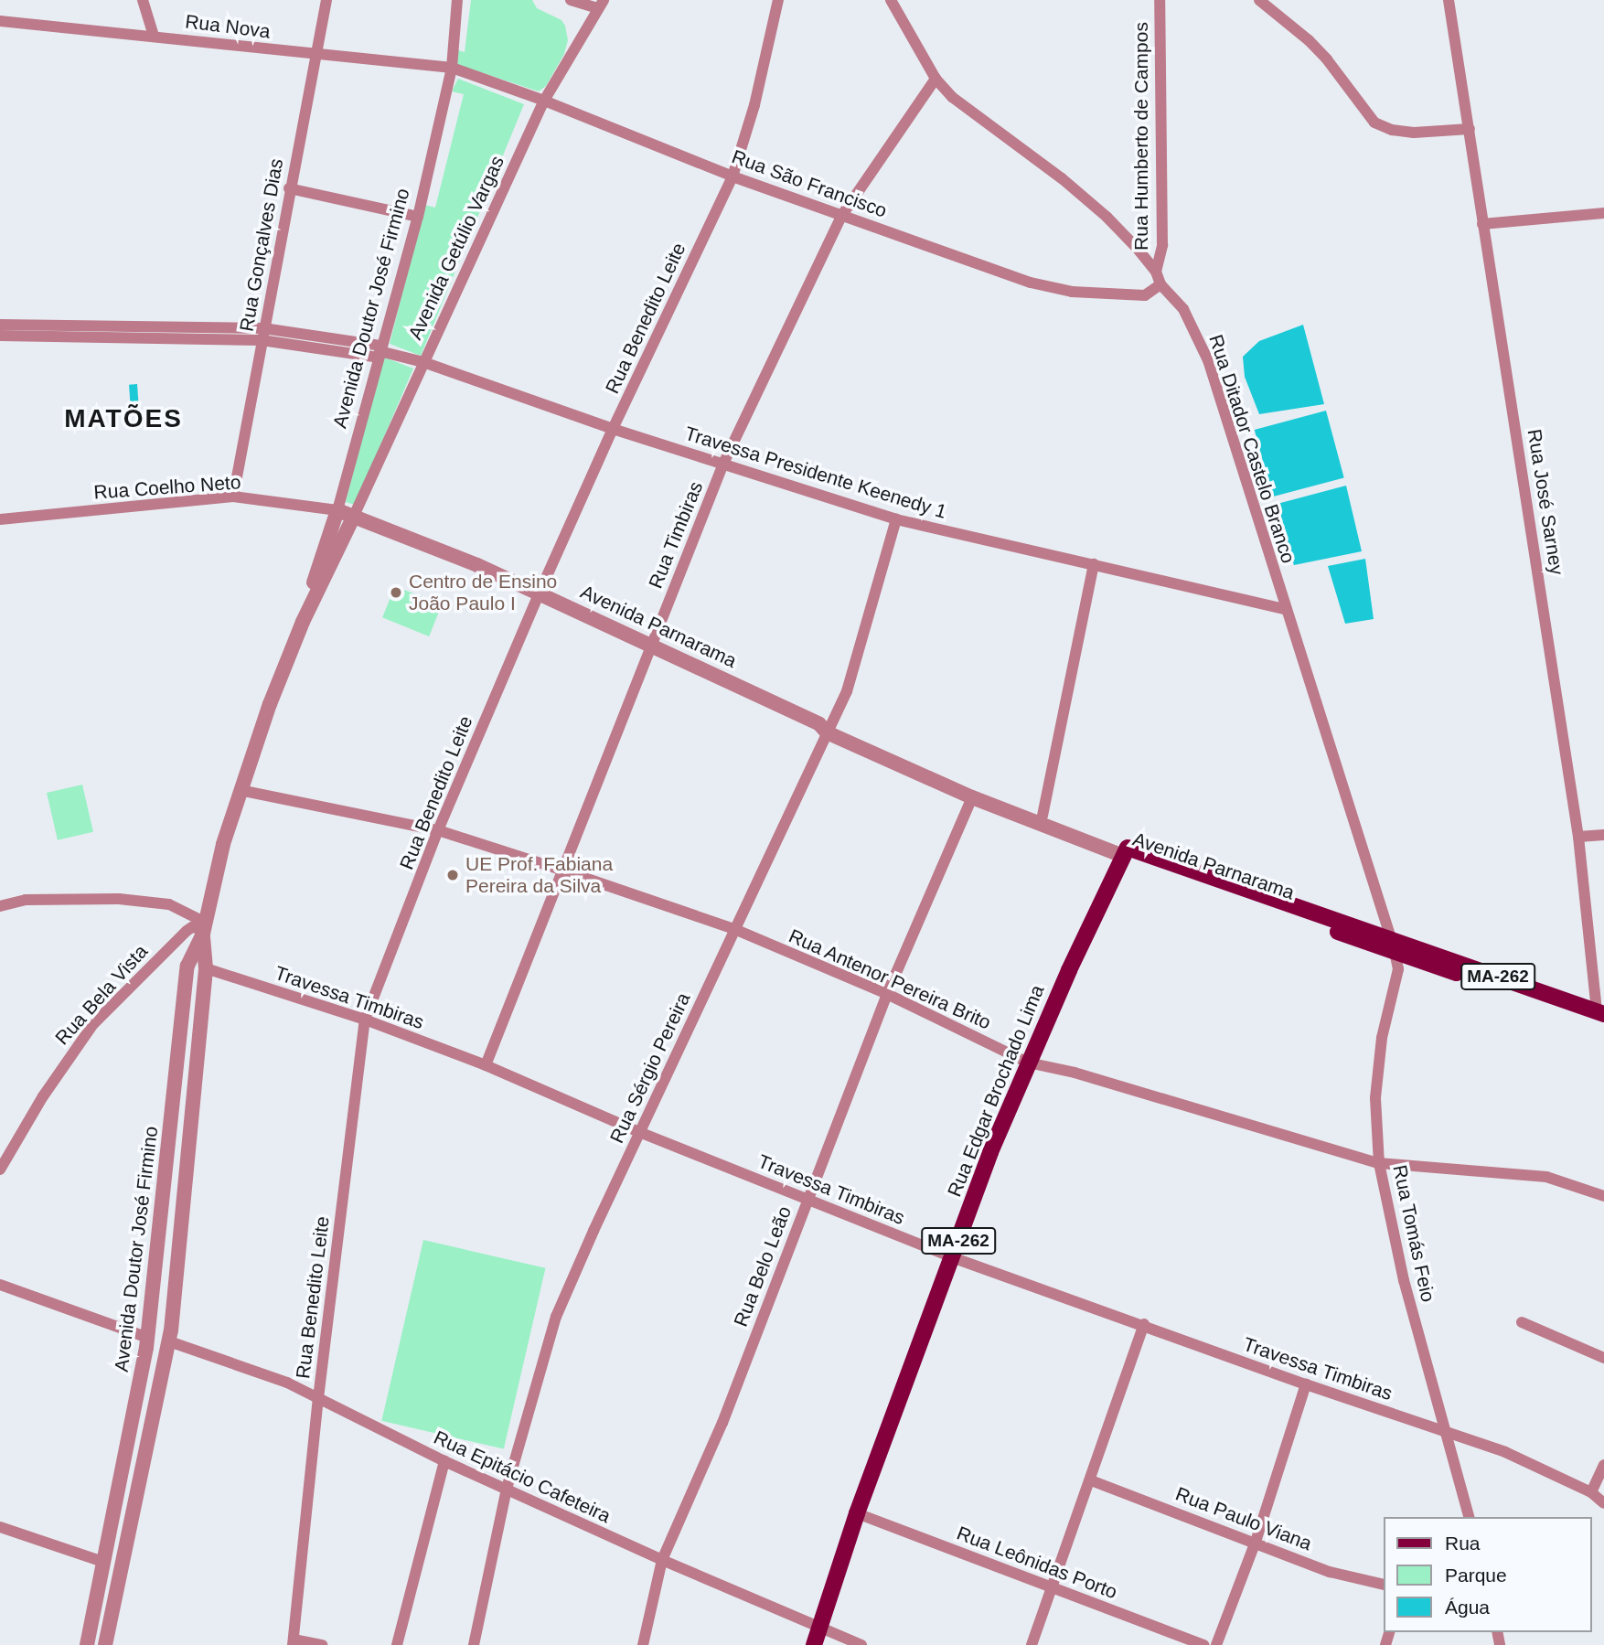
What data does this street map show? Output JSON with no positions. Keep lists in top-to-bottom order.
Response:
{
  "streets": {
    "main road": ["Avenida Parnarama", "MA-262", "Rua Edgar Brochado Lima"],
    "street": [
      "Rua Nova",
      "Rua Humberto de Campos",
      "Rua São Francisco",
      "Rua Gonçalves Dias",
      "Avenida Getúlio Vargas",
      "Avenida Doutor José Firmino",
      "Rua Benedito Leite",
      "Rua Ditador Castelo Branco",
      "Travessa Presidente Keenedy 1",
      "Rua Coelho Neto",
      "Rua José Sarney",
      "Rua Timbiras",
      "Rua Antenor Pereira Brito",
      "Rua Bela Vista",
      "Travessa Timbiras",
      "Rua Sérgio Pereira",
      "Rua Tomás Feio",
      "Rua Belo Leão",
      "Rua Epitácio Cafeteira",
      "Rua Paulo Viana",
      "Rua Leônidas Porto"
    ]
  },
  "crossings": [
    ["Rua Nova", "Rua São Francisco"],
    ["Rua Nova", "Rua Gonçalves Dias"],
    ["Rua Nova", "Avenida Doutor José Firmino"],
    ["Rua Humberto de Campos", "Rua Ditador Castelo Branco"],
    ["Rua São Francisco", "Avenida Getúlio Vargas"],
    ["Rua São Francisco", "Avenida Doutor José Firmino"],
    ["Rua São Francisco", "Rua Benedito Leite"],
    ["Rua São Francisco", "Rua Ditador Castelo Branco"],
    ["Rua São Francisco", "Rua Timbiras"],
    ["Rua Gonçalves Dias", "Travessa Presidente Keenedy 1"],
    ["Rua Gonçalves Dias", "Rua Coelho Neto"],
    ["Avenida Getúlio Vargas", "Avenida Doutor José Firmino"],
    ["Avenida Getúlio Vargas", "Travessa Presidente Keenedy 1"],
    ["Avenida Getúlio Vargas", "Avenida Parnarama"],
    ["Avenida Doutor José Firmino", "Travessa Presidente Keenedy 1"],
    ["Avenida Doutor José Firmino", "Rua Coelho Neto"],
    ["Avenida Doutor José Firmino", "Avenida Parnarama"],
    ["Avenida Doutor José Firmino", "Rua Antenor Pereira Brito"],
    ["Avenida Doutor José Firmino", "Rua Bela Vista"],
    ["Avenida Doutor José Firmino", "Travessa Timbiras"],
    ["Avenida Doutor José Firmino", "Rua Epitácio Cafeteira"],
    ["Rua Benedito Leite", "Travessa Presidente Keenedy 1"],
    ["Rua Benedito Leite", "Avenida Parnarama"],
    ["Rua Benedito Leite", "Rua Antenor Pereira Brito"],
    ["Rua Benedito Leite", "Travessa Timbiras"],
    ["Rua Benedito Leite", "Rua Epitácio Cafeteira"],
    ["Rua Ditador Castelo Branco", "Travessa Presidente Keenedy 1"],
    ["Rua Ditador Castelo Branco", "Rua Timbiras"],
    ["Rua Ditador Castelo Branco", "Avenida Parnarama"],
    ["Rua Ditador Castelo Branco", "Rua Tomás Feio"],
    ["Travessa Presidente Keenedy 1", "Rua Timbiras"],
    ["Travessa Presidente Keenedy 1", "Rua Sérgio Pereira"],
    ["Rua Coelho Neto", "Avenida Parnarama"],
    ["Rua José Sarney", "Avenida Parnarama"],
    ["Rua Timbiras", "Avenida Parnarama"],
    ["Rua Timbiras", "Rua Antenor Pereira Brito"],
    ["Rua Timbiras", "Travessa Timbiras"],
    ["Avenida Parnarama", "Rua Sérgio Pereira"],
    ["Avenida Parnarama", "Rua Edgar Brochado Lima"],
    ["Avenida Parnarama", "Rua Tomás Feio"],
    ["Avenida Parnarama", "Rua Belo Leão"],
    ["Rua Antenor Pereira Brito", "Rua Sérgio Pereira"],
    ["Rua Antenor Pereira Brito", "Rua Edgar Brochado Lima"],
    ["Rua Antenor Pereira Brito", "Rua Tomás Feio"],
    ["Rua Antenor Pereira Brito", "Rua Belo Leão"],
    ["Travessa Timbiras", "Rua Sérgio Pereira"],
    ["Travessa Timbiras", "Rua Edgar Brochado Lima"],
    ["Travessa Timbiras", "Rua Tomás Feio"],
    ["Travessa Timbiras", "Rua Belo Leão"],
    ["Rua Sérgio Pereira", "Rua Epitácio Cafeteira"],
    ["Rua Edgar Brochado Lima", "Rua Epitácio Cafeteira"],
    ["Rua Edgar Brochado Lima", "Rua Leônidas Porto"],
    ["Rua Belo Leão", "Rua Epitácio Cafeteira"]
  ],
  "districts": ["MATÕES"],
  "places": ["Centro de Ensino João Paulo I", "UE Prof. Fabiana Pereira da Silva"],
  "legend": ["Rua", "Parque", "Água"]
}
